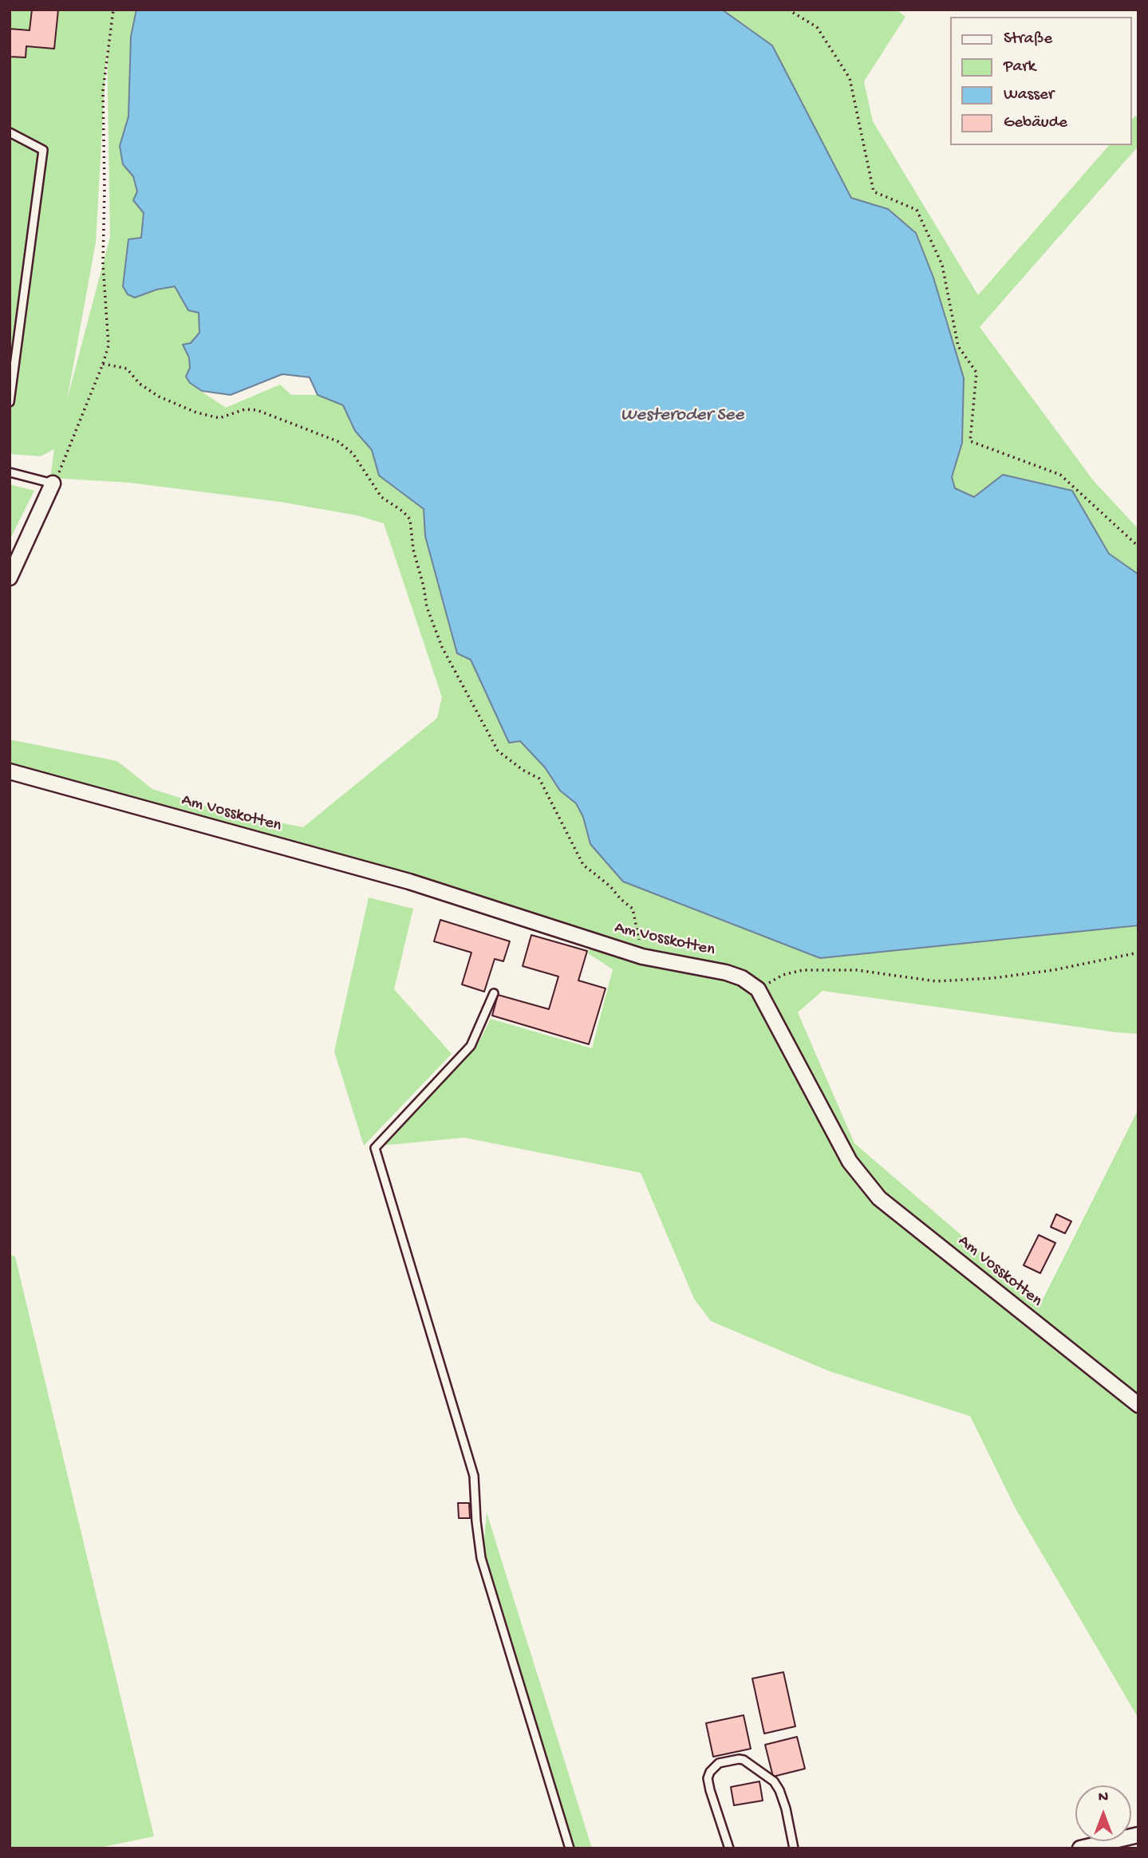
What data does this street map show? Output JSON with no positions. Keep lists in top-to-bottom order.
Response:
{
  "streets": {
    "street": ["Am Vosskotten"]
  },
  "water": ["Westeroder See"],
  "legend": [
    "Straße",
    "Park",
    "Wasser",
    "Gebäude"
  ],
  "north": "top"
}
